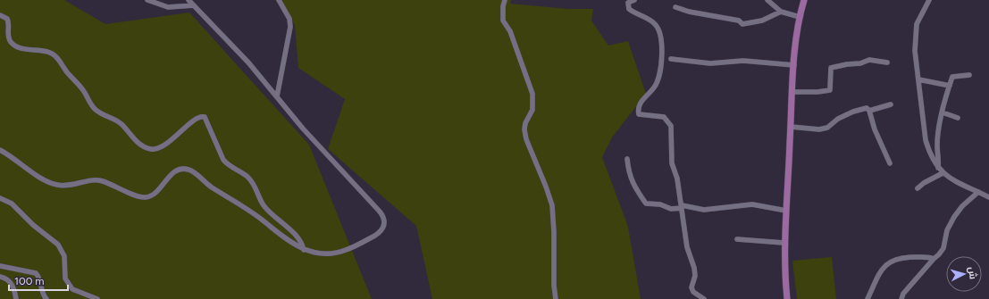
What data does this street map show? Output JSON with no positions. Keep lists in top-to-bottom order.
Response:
{
  "scale_bar": "100 m",
  "north": "right"
}
